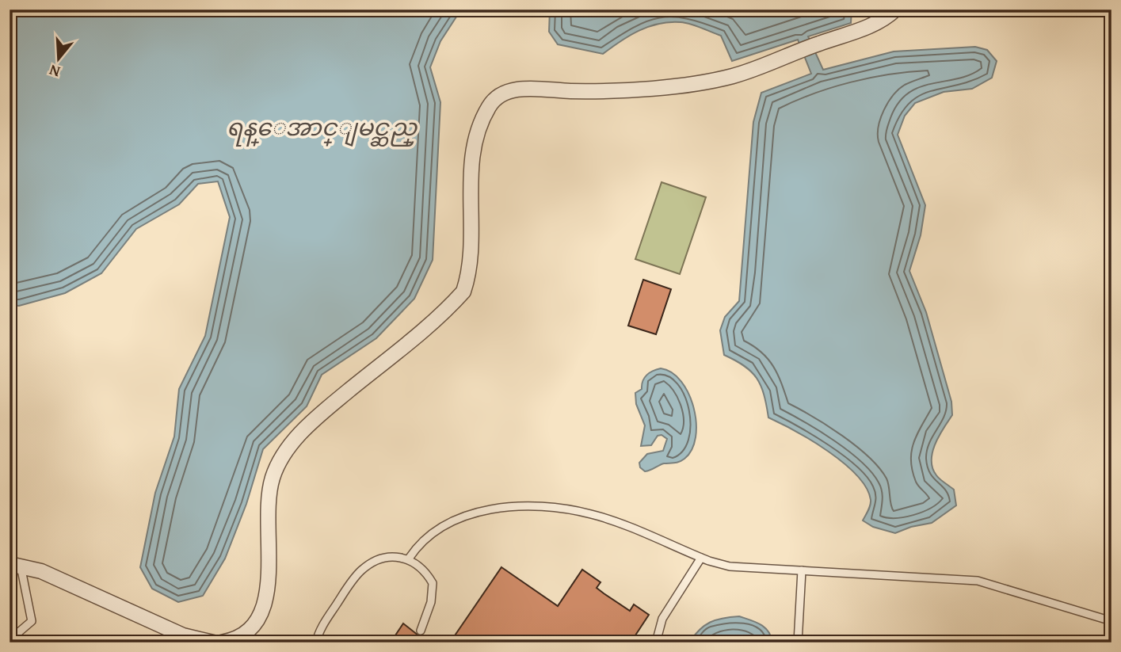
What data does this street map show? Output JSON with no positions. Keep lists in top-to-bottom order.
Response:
{
  "water": ["ရန္ေအာင္ျမင္ဆည္"],
  "north": "bottom"
}
